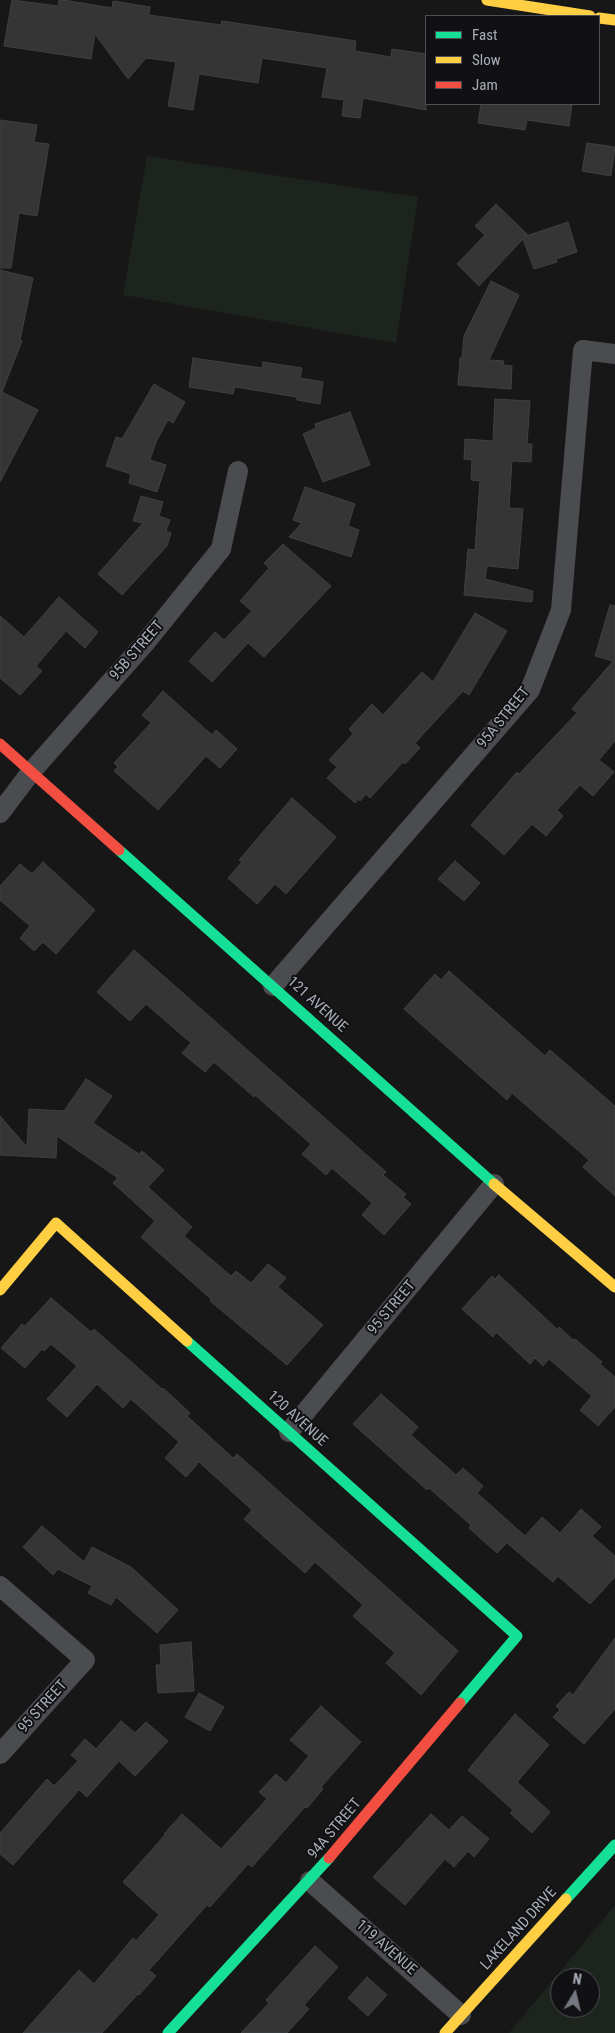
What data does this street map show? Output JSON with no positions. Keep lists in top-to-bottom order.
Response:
{
  "streets": {
    "street": [
      "95B STREET",
      "95A STREET",
      "121 AVENUE",
      "95 STREET",
      "120 AVENUE",
      "94A STREET",
      "LAKELAND DRIVE",
      "119 AVENUE"
    ]
  },
  "crossings": [
    ["95B STREET", "121 AVENUE"],
    ["95A STREET", "121 AVENUE"],
    ["121 AVENUE", "95 STREET"],
    ["95 STREET", "120 AVENUE"],
    ["120 AVENUE", "94A STREET"],
    ["94A STREET", "119 AVENUE"],
    ["LAKELAND DRIVE", "119 AVENUE"]
  ],
  "legend": ["Fast", "Slow", "Jam"],
  "north": "top"
}
